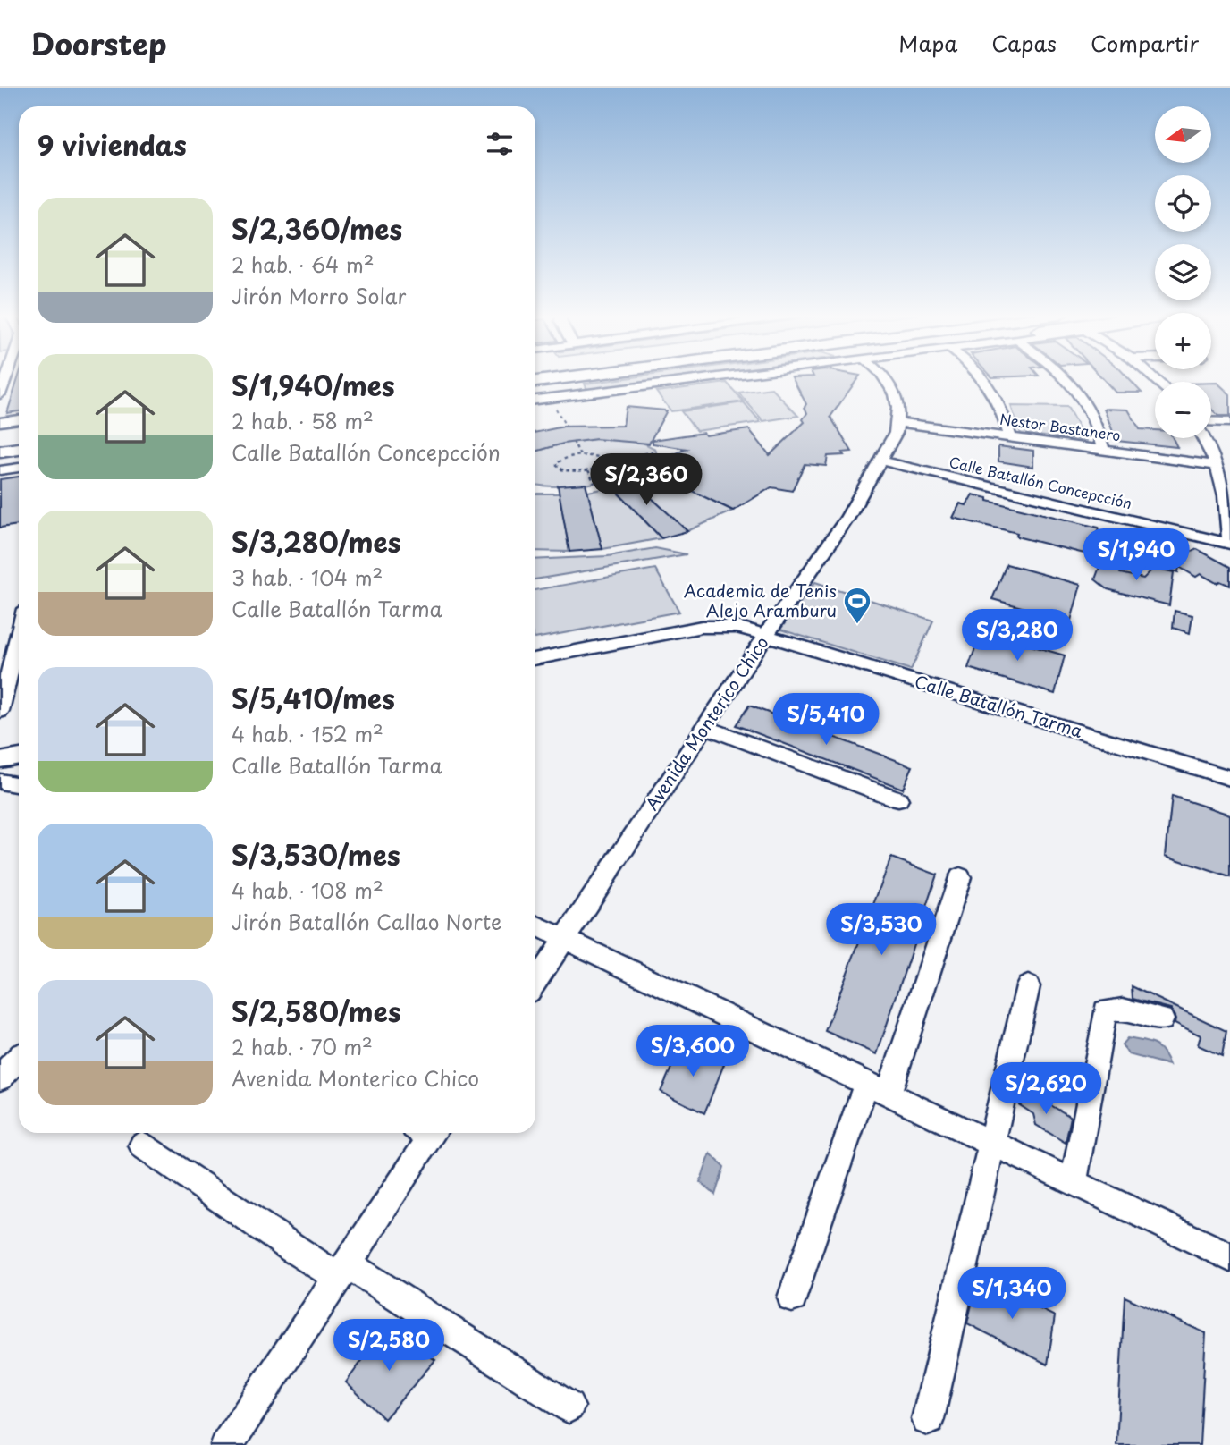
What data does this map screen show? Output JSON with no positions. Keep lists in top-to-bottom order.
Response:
{
  "streets": {
    "street": [
      "Nestor Bastanero",
      "Calle Batallón Concepcción",
      "Calle Batallón Tarma",
      "Avenida Monterico Chico"
    ]
  },
  "crossings": [
    ["Nestor Bastanero", "Avenida Monterico Chico"],
    ["Calle Batallón Concepcción", "Avenida Monterico Chico"],
    ["Calle Batallón Tarma", "Avenida Monterico Chico"]
  ],
  "places": {
    "sports": ["Academia de Tenis Alejo Aramburu"]
  },
  "north": "left",
  "page": {
    "header": "Doorstep",
    "nav": ["Mapa", "Capas", "Compartir"],
    "map_buttons": ["+", "−"],
    "heading": "9 viviendas",
    "list": [
      {
        "name": "S/2,360/mes",
        "note": "2 hab. · 64 m² · Jirón Morro Solar"
      },
      {
        "name": "S/1,940/mes",
        "note": "2 hab. · 58 m² · Calle Batallón Concepcción"
      },
      {
        "name": "S/3,280/mes",
        "note": "3 hab. · 104 m² · Calle Batallón Tarma"
      },
      {
        "name": "S/5,410/mes",
        "note": "4 hab. · 152 m² · Calle Batallón Tarma"
      },
      {
        "name": "S/3,530/mes",
        "note": "4 hab. · 108 m² · Jirón Batallón Callao Norte"
      },
      {
        "name": "S/2,580/mes",
        "note": "2 hab. · 70 m² · Avenida Monterico Chico"
      }
    ],
    "price": [
      "S/2,360",
      "S/1,940",
      "S/3,280",
      "S/5,410",
      "S/3,530",
      "S/3,600",
      "S/2,620",
      "S/1,340",
      "S/2,580"
    ]
  }
}
